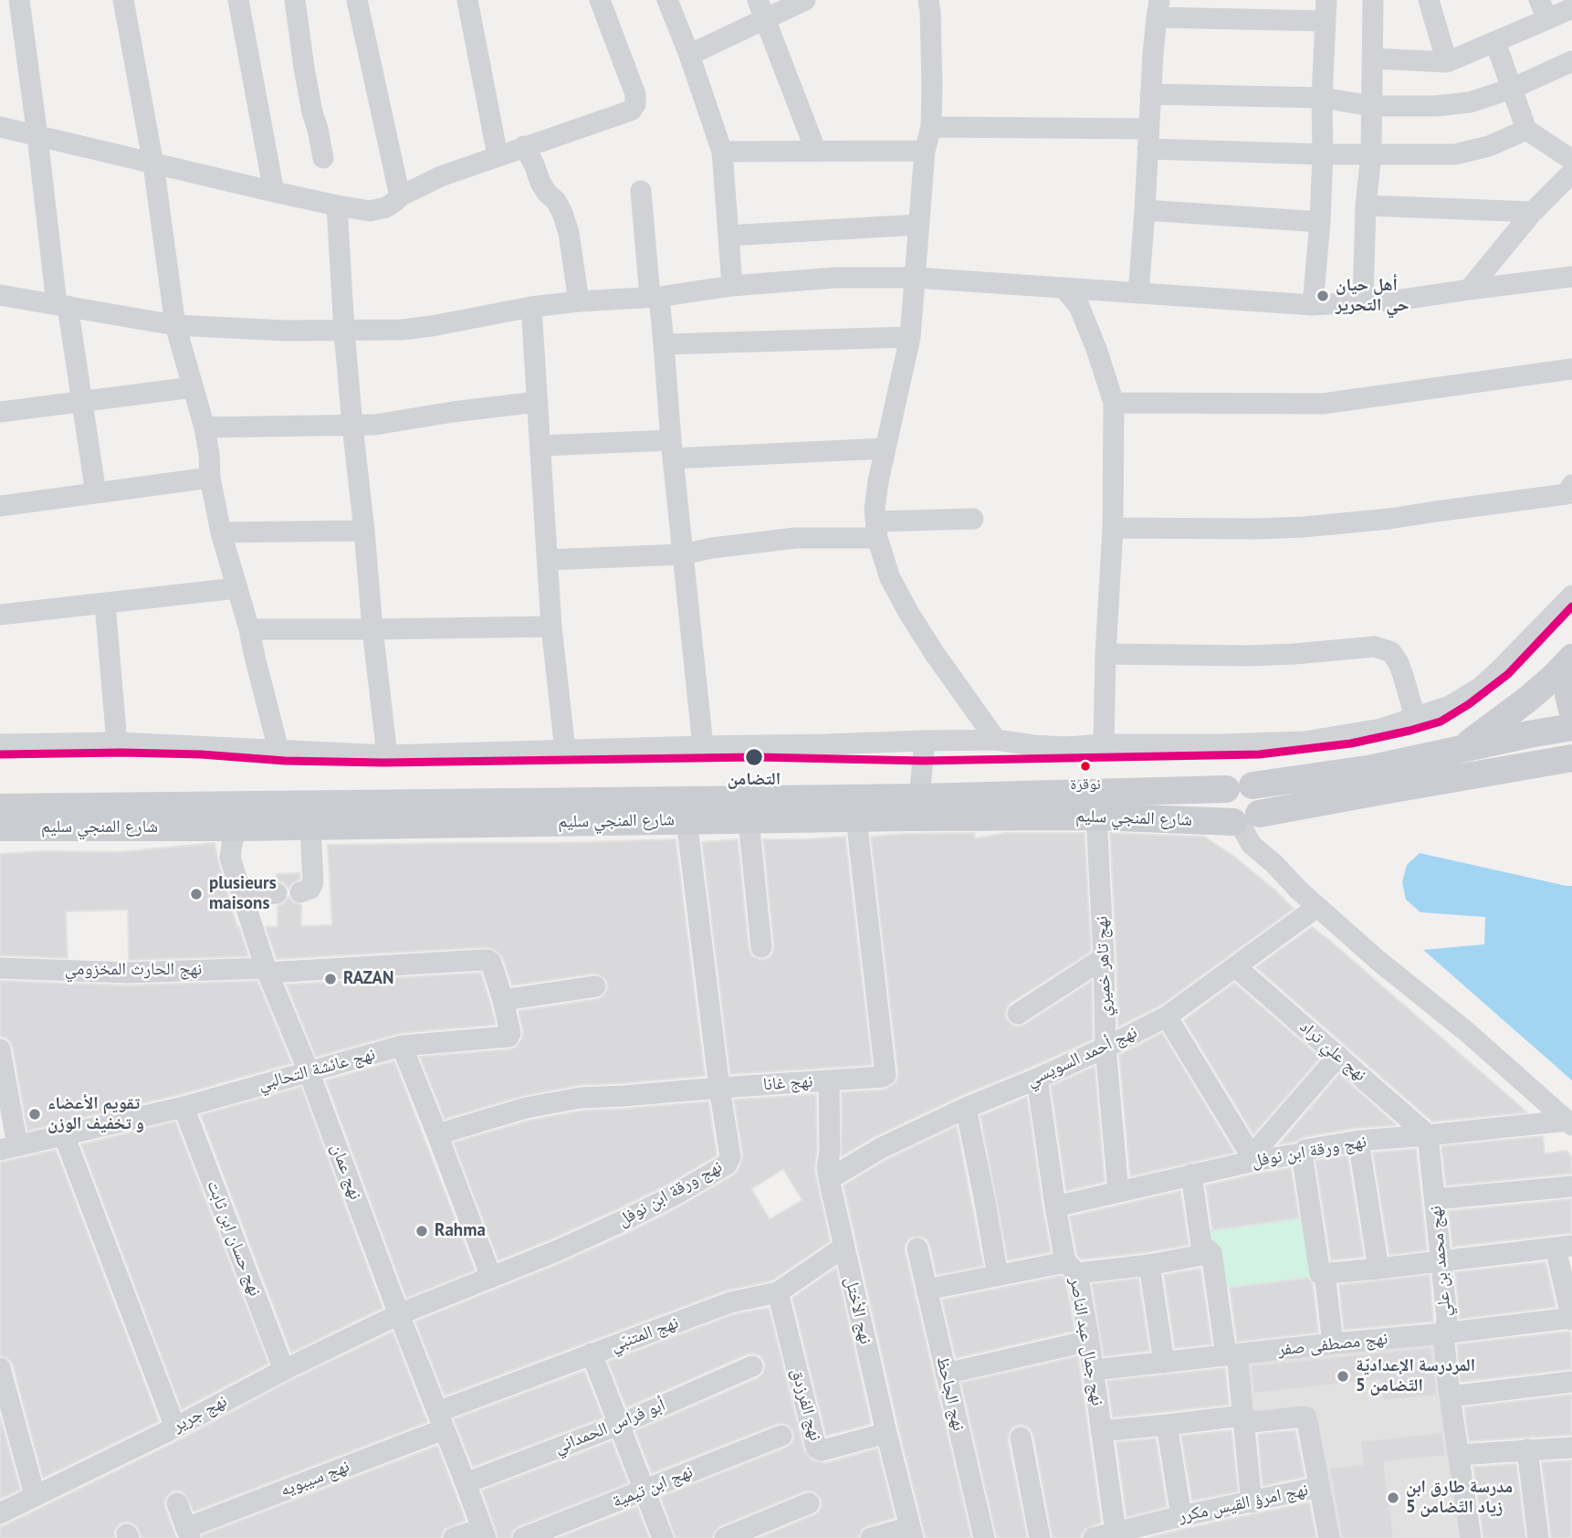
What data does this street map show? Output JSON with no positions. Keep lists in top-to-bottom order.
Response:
{
  "streets": {
    "main road": ["شارع المنجي سليم"],
    "street": [
      "نهج تاهر خميري",
      "نهج الحارث المخزومي",
      "نهج عليّ تراد",
      "نهج أحمد السويسي",
      "نهج عائشة التحالبي",
      "نهج غانا",
      "نهج ورقة ابن نوفل",
      "نهج عمان",
      "نهج حسان ابن ثابت",
      "نهج محمد بن علي",
      "نهج الأختل",
      "نهج المتنبّي",
      "نهج جمال عبد الناصر",
      "نهج مصطفى صفر",
      "نهج الجاحظ",
      "نهج الفرزدق",
      "نهج جرير",
      "أبو فراس الحمداني",
      "نهج سيبويه",
      "نهج ابن تيمية",
      "نهج امرؤ القيس مكرر"
    ]
  },
  "crossings": [
    ["شارع المنجي سليم", "نهج تاهر خميري"],
    ["شارع المنجي سليم", "نهج غانا"],
    ["شارع المنجي سليم", "نهج ورقة ابن نوفل"],
    ["شارع المنجي سليم", "نهج عمان"],
    ["نهج تاهر خميري", "نهج أحمد السويسي"],
    ["نهج تاهر خميري", "نهج ورقة ابن نوفل"],
    ["نهج الحارث المخزومي", "نهج عائشة التحالبي"],
    ["نهج الحارث المخزومي", "نهج عمان"],
    ["نهج عليّ تراد", "نهج أحمد السويسي"],
    ["نهج عليّ تراد", "نهج ورقة ابن نوفل"],
    ["نهج عليّ تراد", "نهج محمد بن علي"],
    ["نهج أحمد السويسي", "نهج الأختل"],
    ["نهج أحمد السويسي", "نهج جمال عبد الناصر"],
    ["نهج عائشة التحالبي", "نهج عمان"],
    ["نهج عائشة التحالبي", "نهج حسان ابن ثابت"],
    ["نهج غانا", "نهج ورقة ابن نوفل"],
    ["نهج غانا", "نهج الأختل"],
    ["نهج ورقة ابن نوفل", "نهج عمان"],
    ["نهج ورقة ابن نوفل", "نهج محمد بن علي"],
    ["نهج ورقة ابن نوفل", "نهج جمال عبد الناصر"],
    ["نهج ورقة ابن نوفل", "نهج جرير"],
    ["نهج عمان", "نهج المتنبّي"],
    ["نهج عمان", "نهج جرير"],
    ["نهج عمان", "أبو فراس الحمداني"],
    ["نهج عمان", "نهج سيبويه"],
    ["نهج حسان ابن ثابت", "نهج جرير"],
    ["نهج محمد بن علي", "نهج مصطفى صفر"],
    ["نهج الأختل", "نهج المتنبّي"],
    ["نهج الأختل", "نهج الفرزدق"],
    ["نهج المتنبّي", "نهج الفرزدق"],
    ["نهج المتنبّي", "نهج سيبويه"],
    ["نهج جمال عبد الناصر", "نهج مصطفى صفر"],
    ["نهج جمال عبد الناصر", "نهج امرؤ القيس مكرر"]
  ],
  "places": [
    "أهل حيان حي التحرير",
    "التضامن",
    "نوقرة",
    "plusieurs maisons",
    "RAZAN",
    "تقويم الأعضاء و تخفيف الوزن",
    "Rahma",
    "المردرسة الإعداديّة التّضامن 5",
    "مدرسة طارق ابن زياد التّضامن 5"
  ]
}
